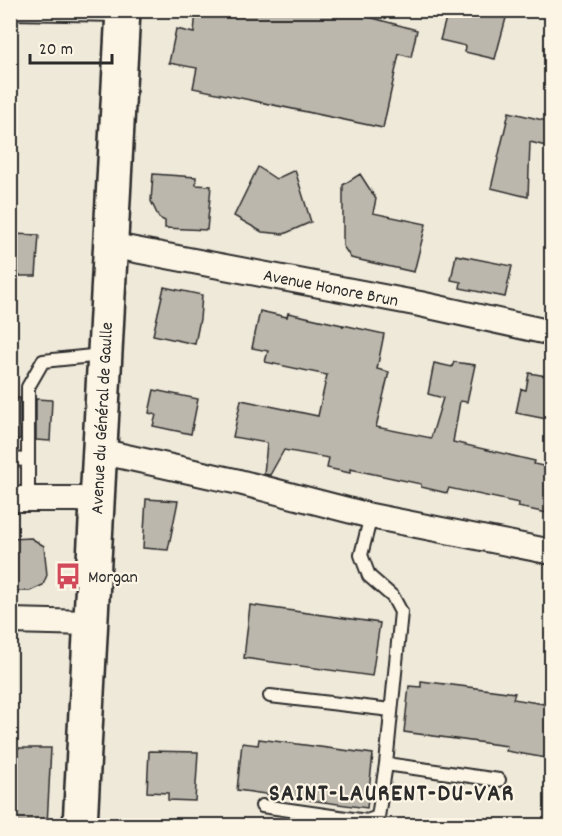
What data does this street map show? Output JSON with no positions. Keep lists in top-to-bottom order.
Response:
{
  "streets": {
    "main road": ["Avenue du Général de Gaulle"],
    "street": ["Avenue Honore Brun"]
  },
  "crossings": [
    ["Avenue Honore Brun", "Avenue du Général de Gaulle"]
  ],
  "districts": ["SAINT-LAURENT-DU-VAR"],
  "places": {
    "bus stop": ["Morgan"]
  },
  "scale_bar": "20 m"
}
